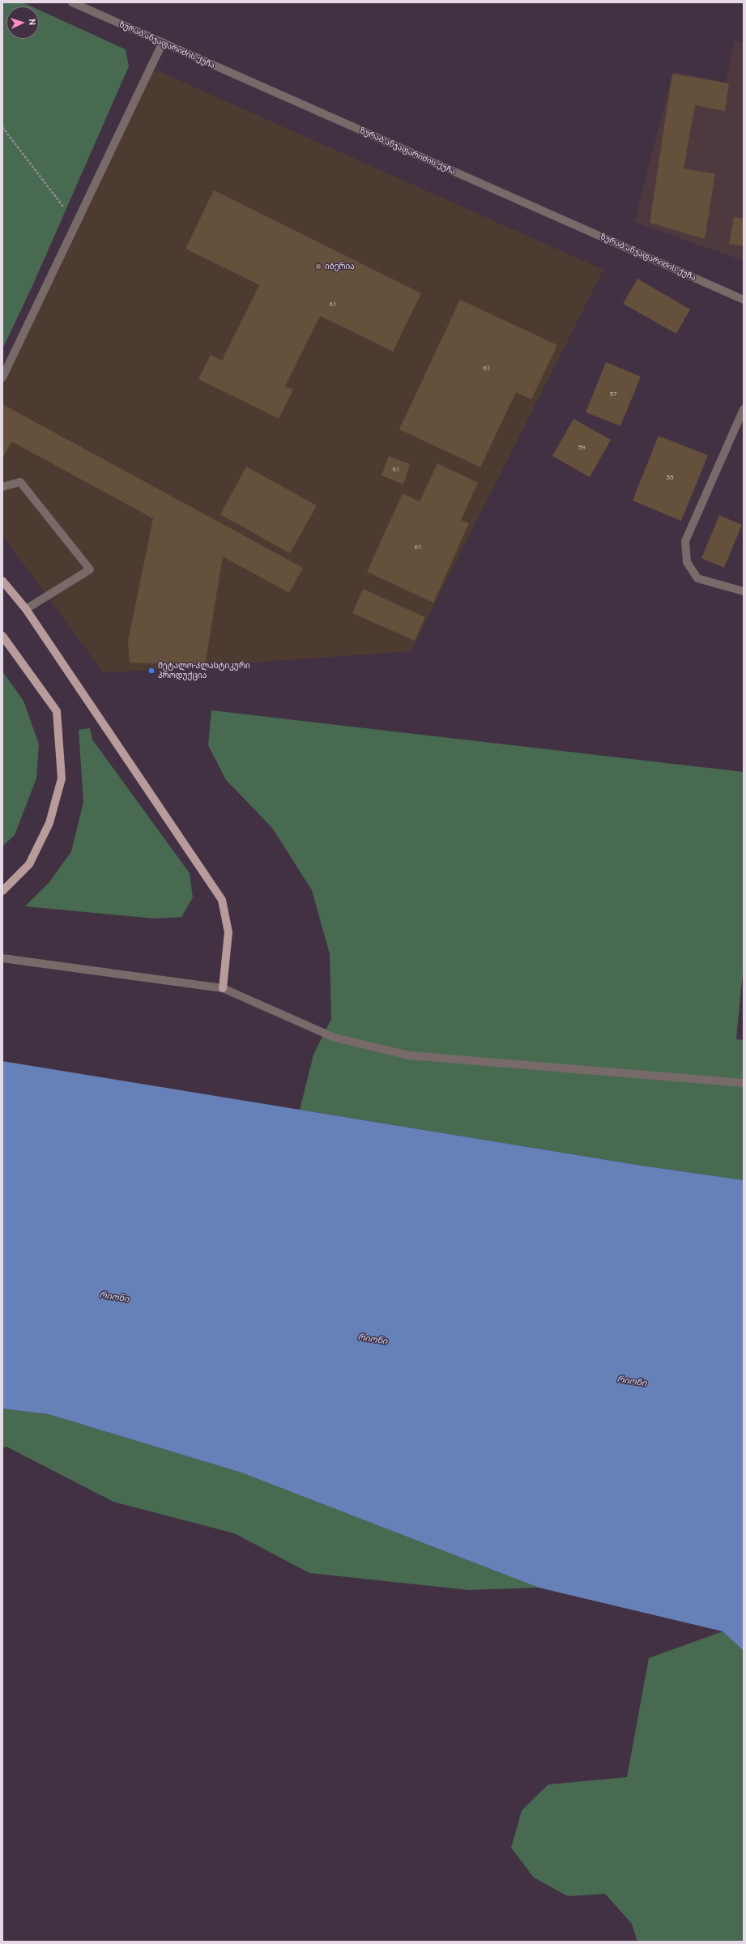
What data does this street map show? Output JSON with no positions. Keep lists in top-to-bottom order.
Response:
{
  "streets": {
    "street": ["ზურაბ ანჯაფარიძის ქუჩა"]
  },
  "water": ["რიონი"],
  "places": ["იბერია", "მეტალო-პლასტიკური პროდუქცია"],
  "house_numbers": [
    "61",
    "61",
    "57",
    "59",
    "61",
    "55",
    "61"
  ],
  "north": "right"
}
